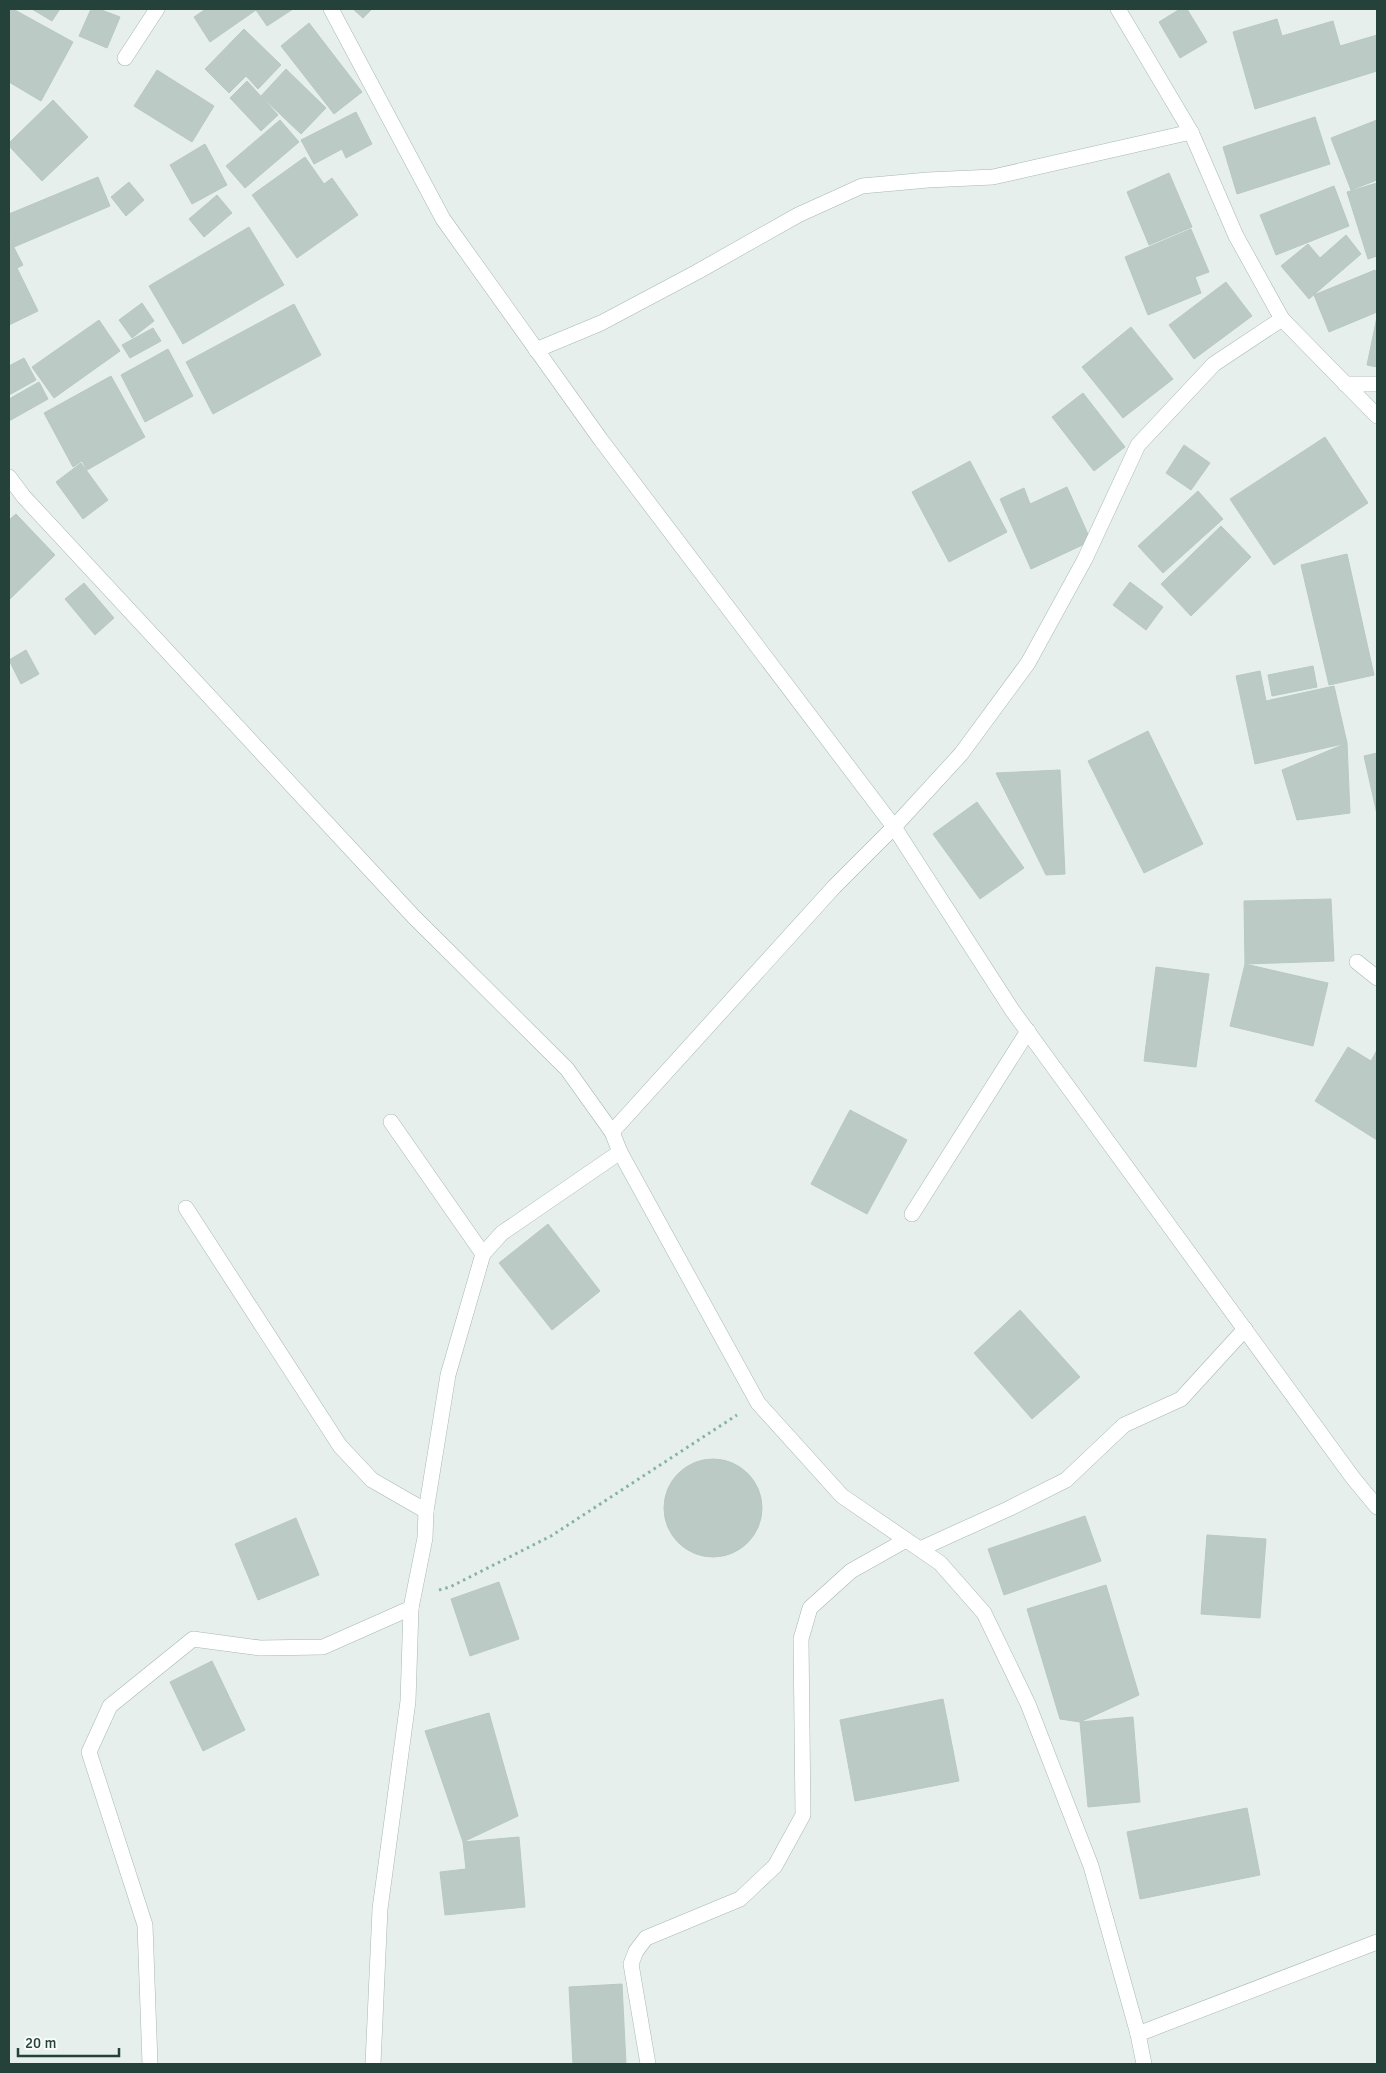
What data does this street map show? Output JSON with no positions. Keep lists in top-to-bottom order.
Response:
{
  "scale_bar": "20 m"
}
